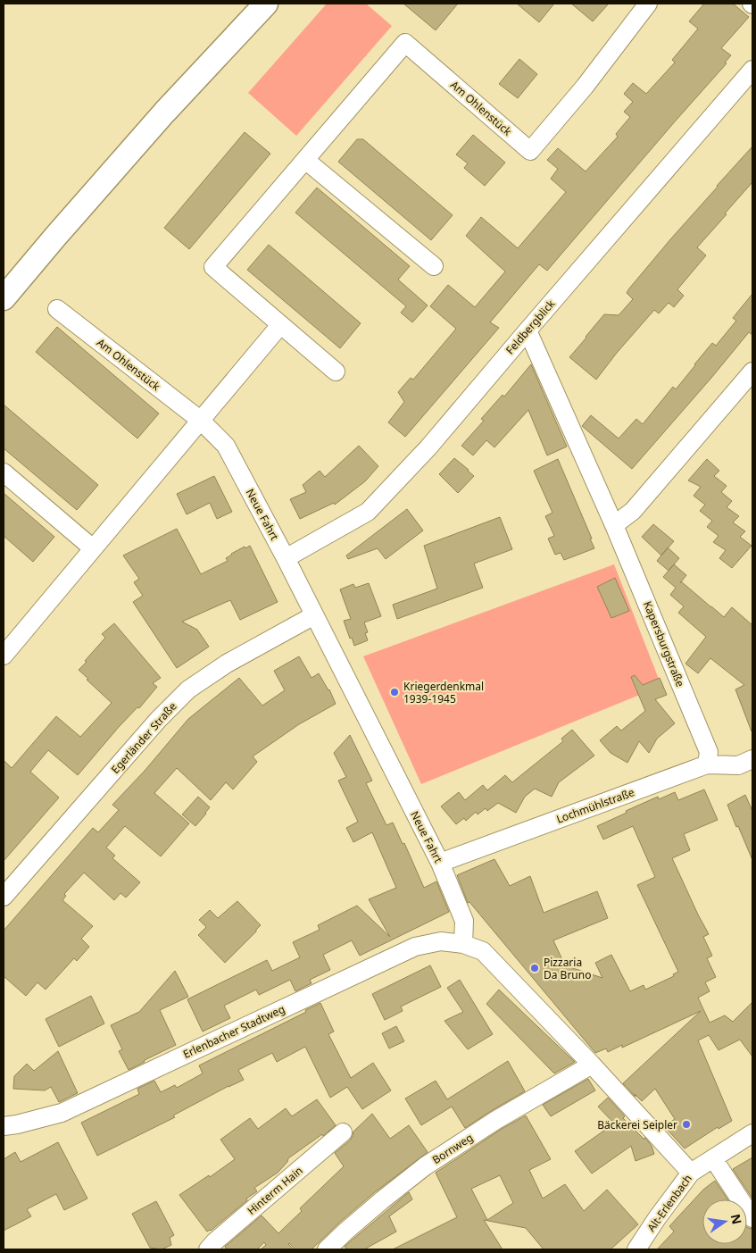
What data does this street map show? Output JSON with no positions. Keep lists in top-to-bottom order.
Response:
{
  "streets": {
    "street": [
      "Am Ohlenstück",
      "Feldbergblick",
      "Neue Fahrt",
      "Kapersburgstraße",
      "Egerländer Straße",
      "Lochmühlstraße",
      "Erlenbacher Stadtweg",
      "Bornweg",
      "Hinterm Hain",
      "Alt-Erlenbach"
    ]
  },
  "crossings": [
    ["Am Ohlenstück", "Neue Fahrt"],
    ["Feldbergblick", "Neue Fahrt"],
    ["Feldbergblick", "Kapersburgstraße"],
    ["Neue Fahrt", "Egerländer Straße"],
    ["Neue Fahrt", "Lochmühlstraße"],
    ["Neue Fahrt", "Erlenbacher Stadtweg"],
    ["Kapersburgstraße", "Lochmühlstraße"]
  ],
  "places": ["Kriegerdenkmal 1939-1945", "Pizzaria Da Bruno", "Bäckerei Seipler"],
  "north": "right"
}
